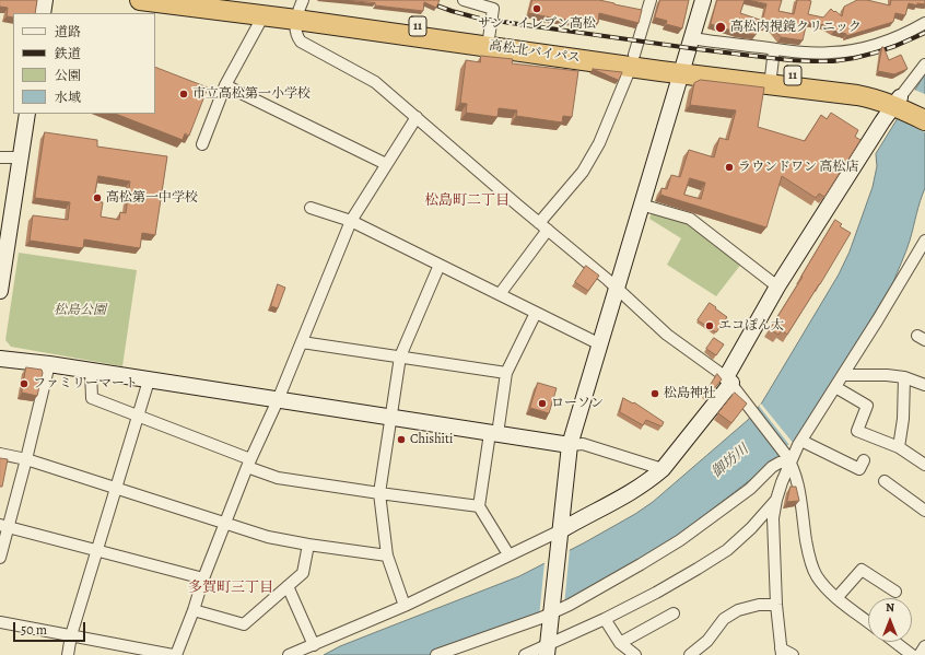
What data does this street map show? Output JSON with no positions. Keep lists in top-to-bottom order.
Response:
{
  "streets": {
    "highway": ["11", "高松北バイパス"]
  },
  "districts": ["松島町二丁目", "多賀町三丁目"],
  "water": ["御坊川"],
  "parks": ["松島公園"],
  "places": [
    "サン・イレブン高松",
    "高松内視鏡クリニック",
    "市立高松第一小学校",
    "ラウンドワン 高松店",
    "高松第一中学校",
    "エコぽん太",
    "ファミリーマート",
    "松島神社",
    "ローソン",
    "Chishiti"
  ],
  "legend": [
    "道路",
    "鉄道",
    "公園",
    "水域"
  ],
  "scale_bar": "50 m",
  "north": "top"
}
